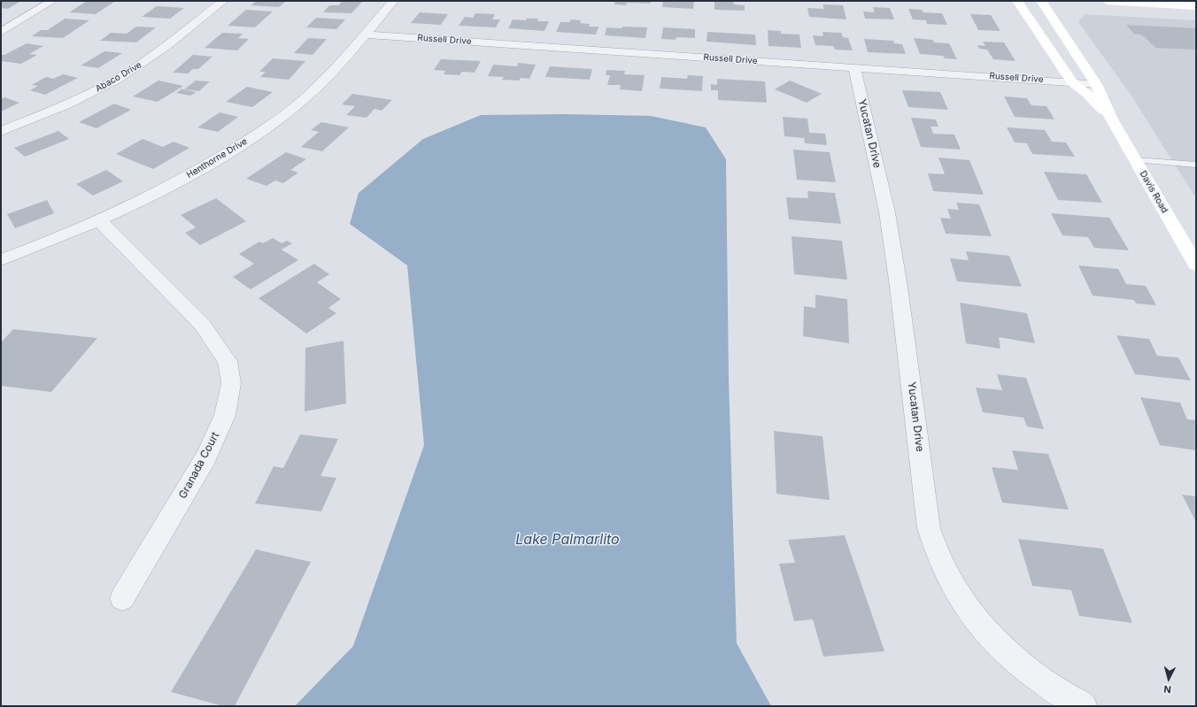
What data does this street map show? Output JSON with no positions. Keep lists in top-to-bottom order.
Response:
{
  "streets": {
    "street": [
      "Russell Drive",
      "Abaco Drive",
      "Yucatan Drive",
      "Henthorne Drive",
      "Davis Road",
      "Granada Court"
    ]
  },
  "crossings": [
    ["Russell Drive", "Yucatan Drive"],
    ["Russell Drive", "Henthorne Drive"],
    ["Russell Drive", "Davis Road"],
    ["Henthorne Drive", "Granada Court"]
  ],
  "water": ["Lake Palmarlito"],
  "north": "bottom"
}
